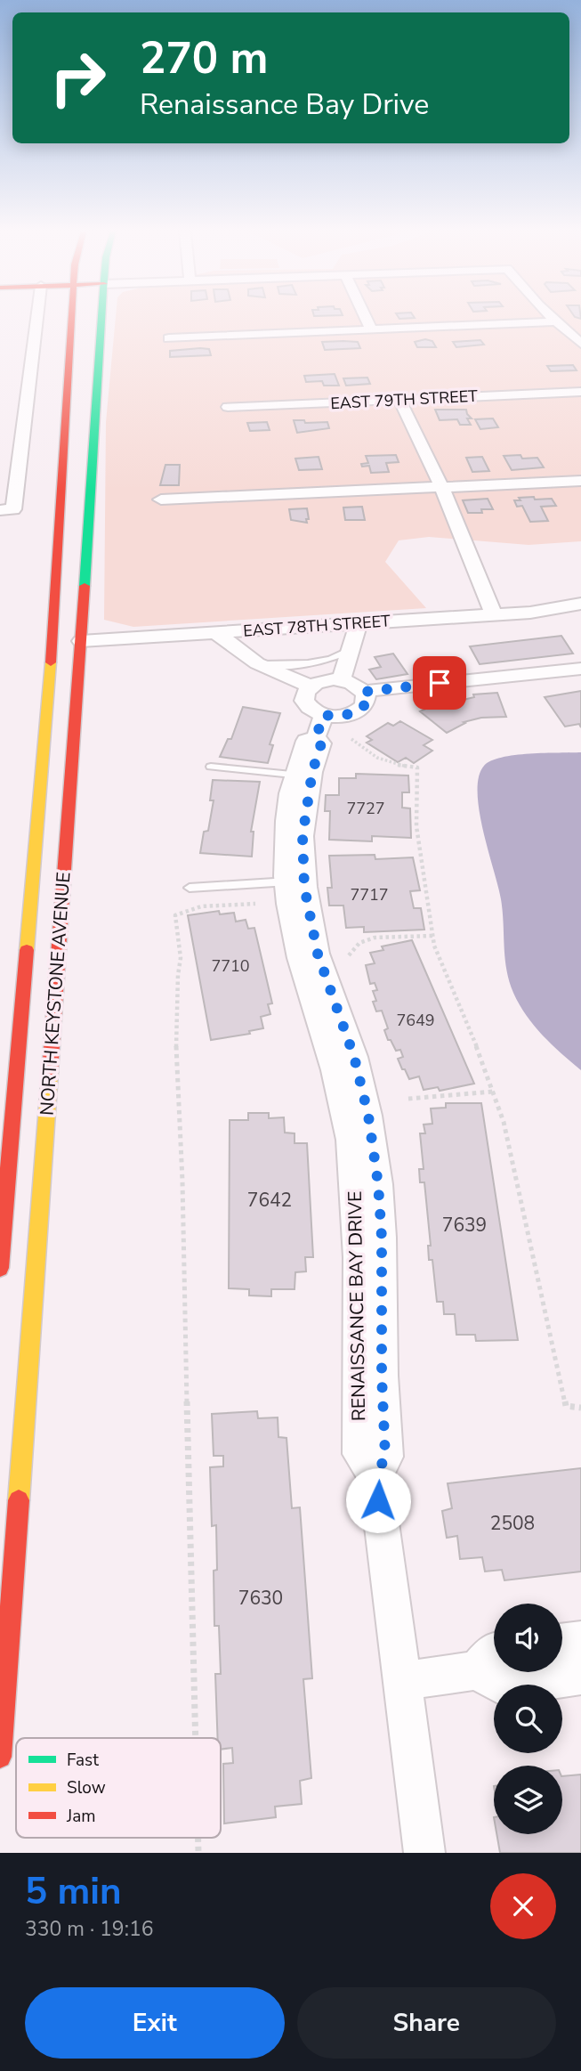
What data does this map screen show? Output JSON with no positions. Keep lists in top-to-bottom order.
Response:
{
  "streets": {
    "main road": ["NORTH KEYSTONE AVENUE"],
    "street": ["EAST 79TH STREET", "EAST 78TH STREET", "RENAISSANCE BAY DRIVE"]
  },
  "crossings": [
    ["EAST 78TH STREET", "NORTH KEYSTONE AVENUE"]
  ],
  "house_numbers": [
    "7727",
    "7717",
    "7710",
    "7649",
    "7642",
    "7639",
    "2508",
    "7630"
  ],
  "legend": ["Fast", "Slow", "Jam"],
  "page": {
    "turn": ["270 m", "Renaissance Bay Drive"],
    "heading": ["5 min", "330 m · 19:16"],
    "buttons": ["Exit", "Share"]
  }
}
